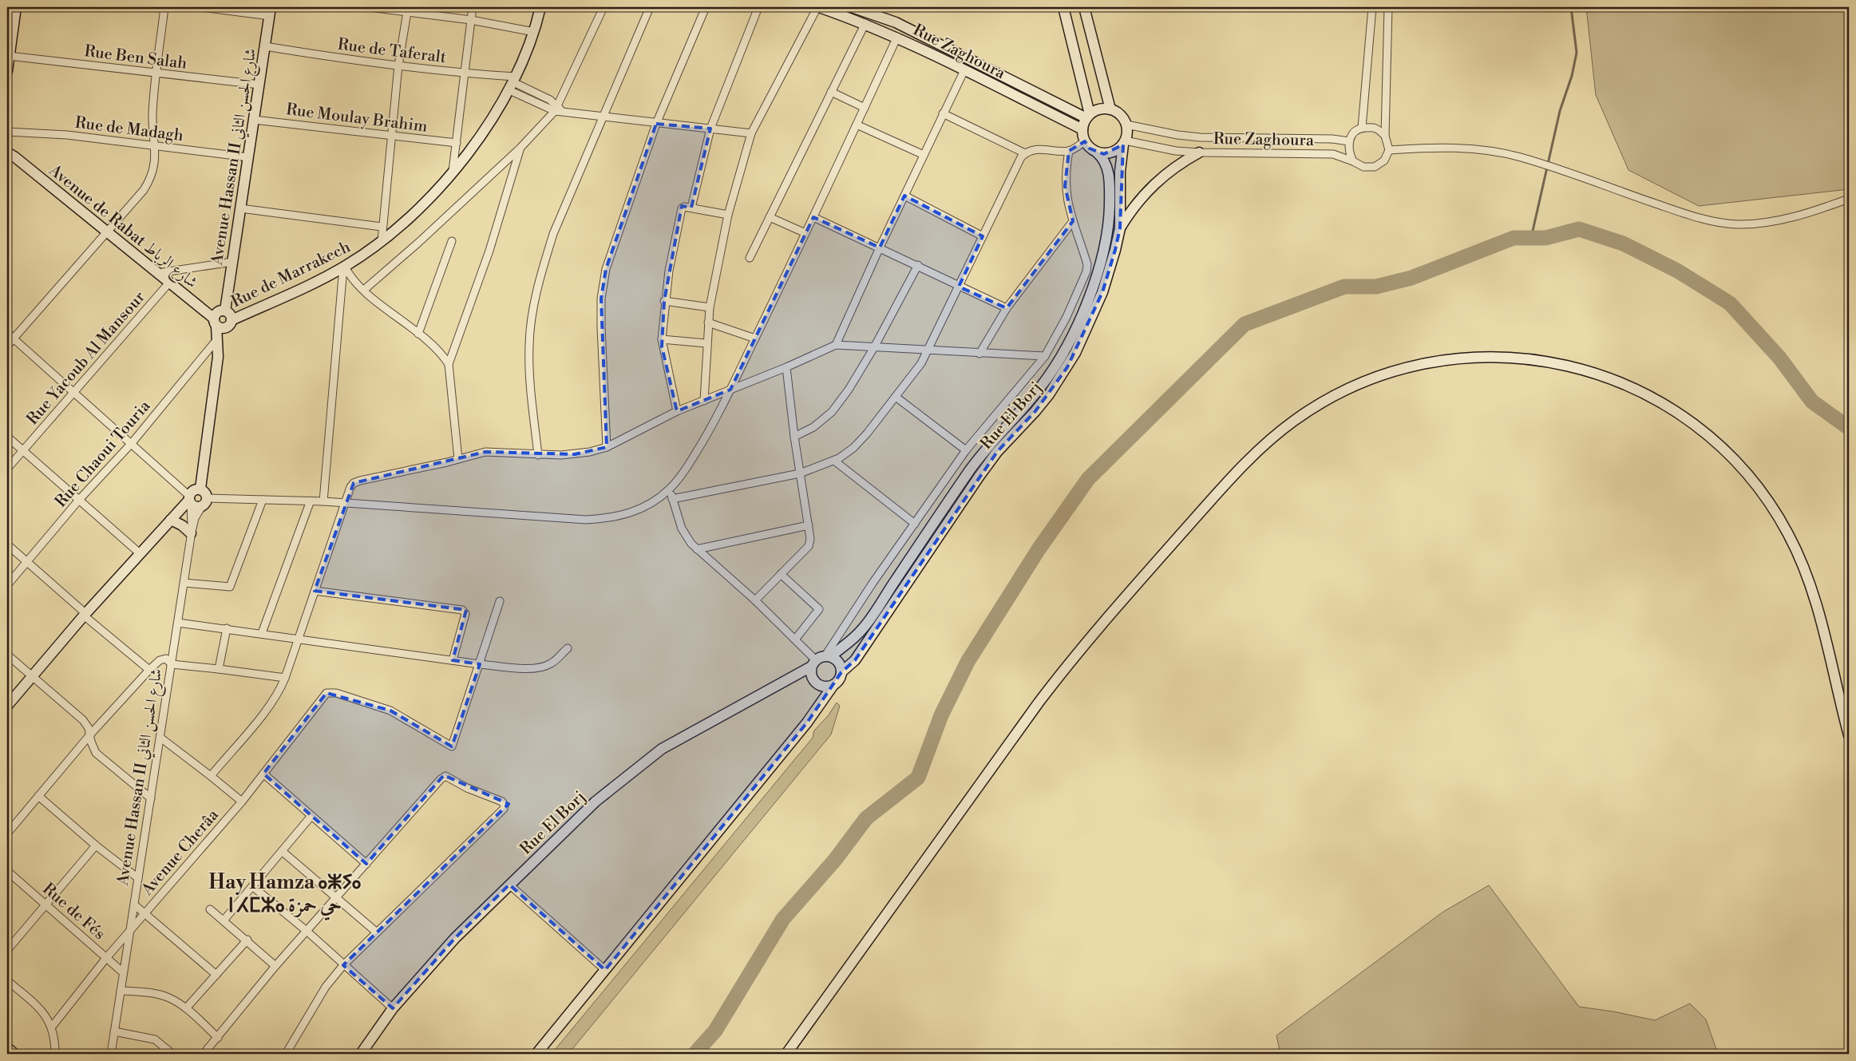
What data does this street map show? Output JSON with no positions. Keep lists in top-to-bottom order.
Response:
{
  "streets": {
    "street": [
      "Rue de Taferalt",
      "Rue Zaghoura",
      "Rue Ben Salah",
      "Rue Moulay Brahim",
      "Rue de Madagh",
      "Avenue Hassan II شارع الحسن الثاني",
      "Avenue de Rabat شارع الرباط",
      "Rue de Marrakech",
      "Rue Yacoub Al Mansour",
      "Rue El Borj",
      "Rue Chaoui Touria",
      "Avenue Cherâa",
      "Rue de Fés"
    ]
  },
  "crossings": [
    ["Rue de Taferalt", "Avenue Hassan II شارع الحسن الثاني"],
    ["Rue de Taferalt", "Rue de Marrakech"],
    ["Rue Zaghoura", "Rue El Borj"],
    ["Rue Ben Salah", "Avenue Hassan II شارع الحسن الثاني"],
    ["Rue Moulay Brahim", "Avenue Hassan II شارع الحسن الثاني"],
    ["Rue de Madagh", "Avenue Hassan II شارع الحسن الثاني"],
    ["Avenue Hassan II شارع الحسن الثاني", "Avenue de Rabat شارع الرباط"],
    ["Avenue Hassan II شارع الحسن الثاني", "Rue de Marrakech"],
    ["Avenue Hassan II شارع الحسن الثاني", "Avenue Cherâa"],
    ["Avenue Hassan II شارع الحسن الثاني", "Rue de Fés"],
    ["Avenue de Rabat شارع الرباط", "Rue de Marrakech"],
    ["Avenue de Rabat شارع الرباط", "Rue Yacoub Al Mansour"],
    ["Avenue Cherâa", "Rue de Fés"]
  ],
  "districts": ["Hay Hamza ⴰⵥⵢⴰ ⵏ ⵃⵎⵣⴰ حي حمزة"]
}
